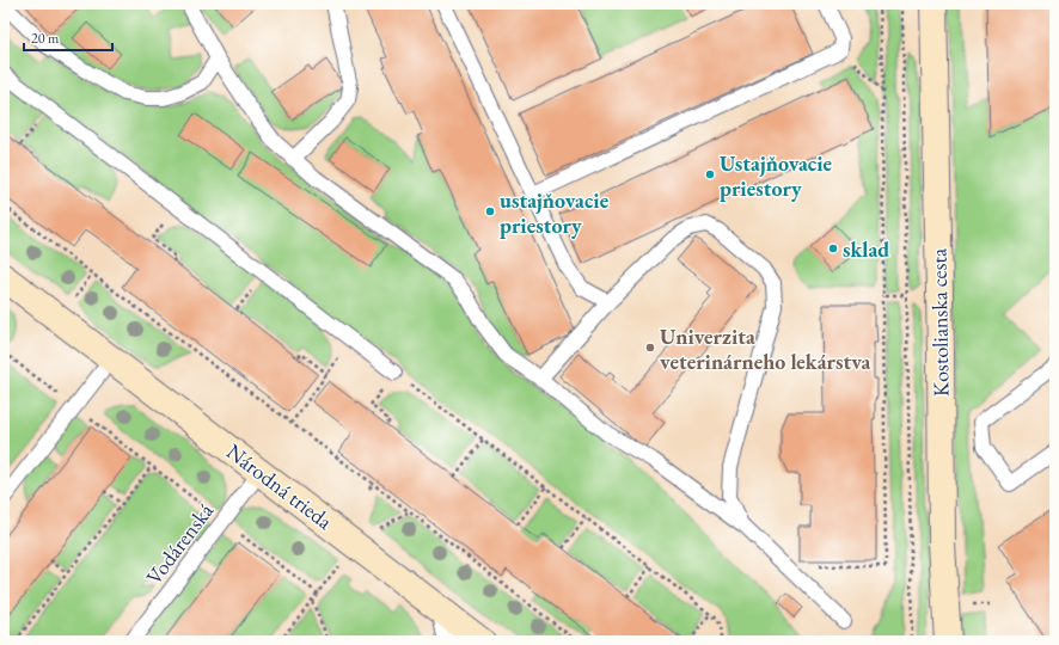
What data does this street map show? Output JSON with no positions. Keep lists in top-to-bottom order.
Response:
{
  "streets": {
    "street": ["Kostolianska cesta", "Národná trieda"],
    "lane": ["Vodárenská"]
  },
  "crossings": [
    ["Národná trieda", "Vodárenská"]
  ],
  "places": [
    "Ustajňovacie priestory",
    "ustajňovacie priestory",
    "sklad",
    "Univerzita veterinárneho lekárstva"
  ],
  "scale_bar": "20 m"
}
